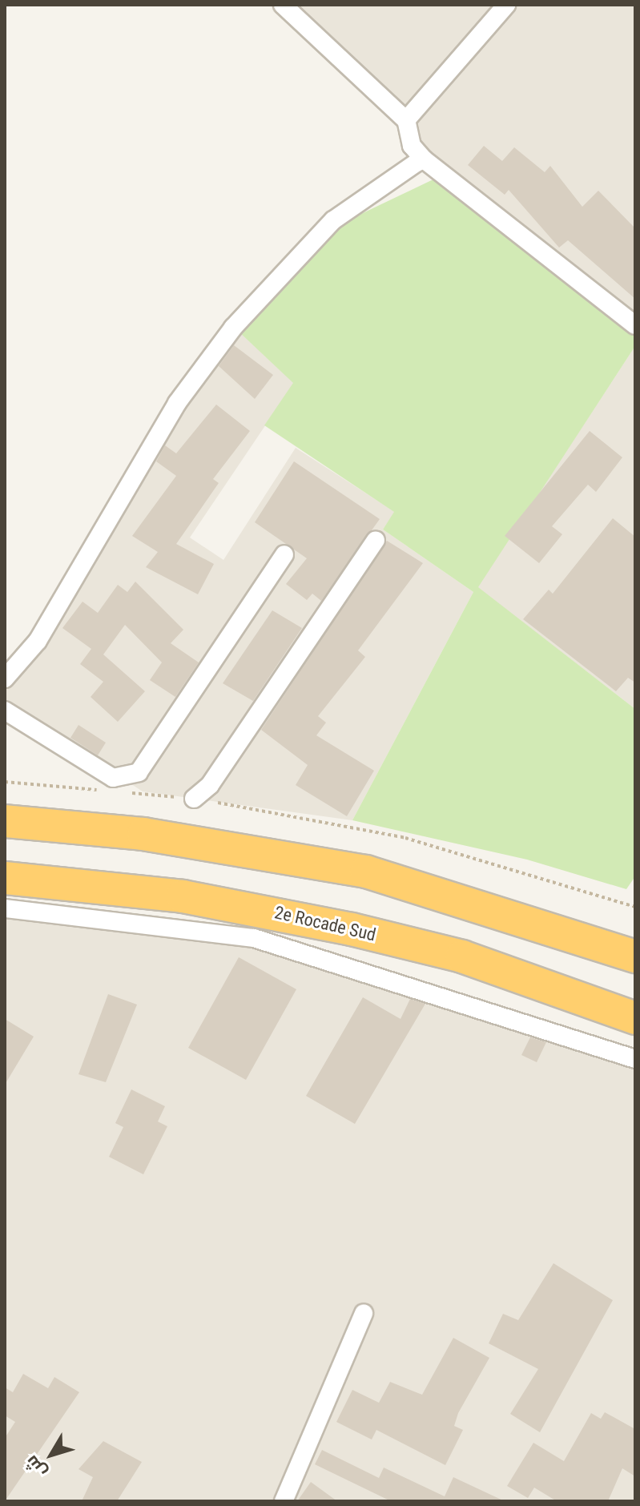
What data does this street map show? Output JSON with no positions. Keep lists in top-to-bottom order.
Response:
{
  "streets": {
    "highway": ["2e Rocade Sud"]
  },
  "north": "bottom left"
}
